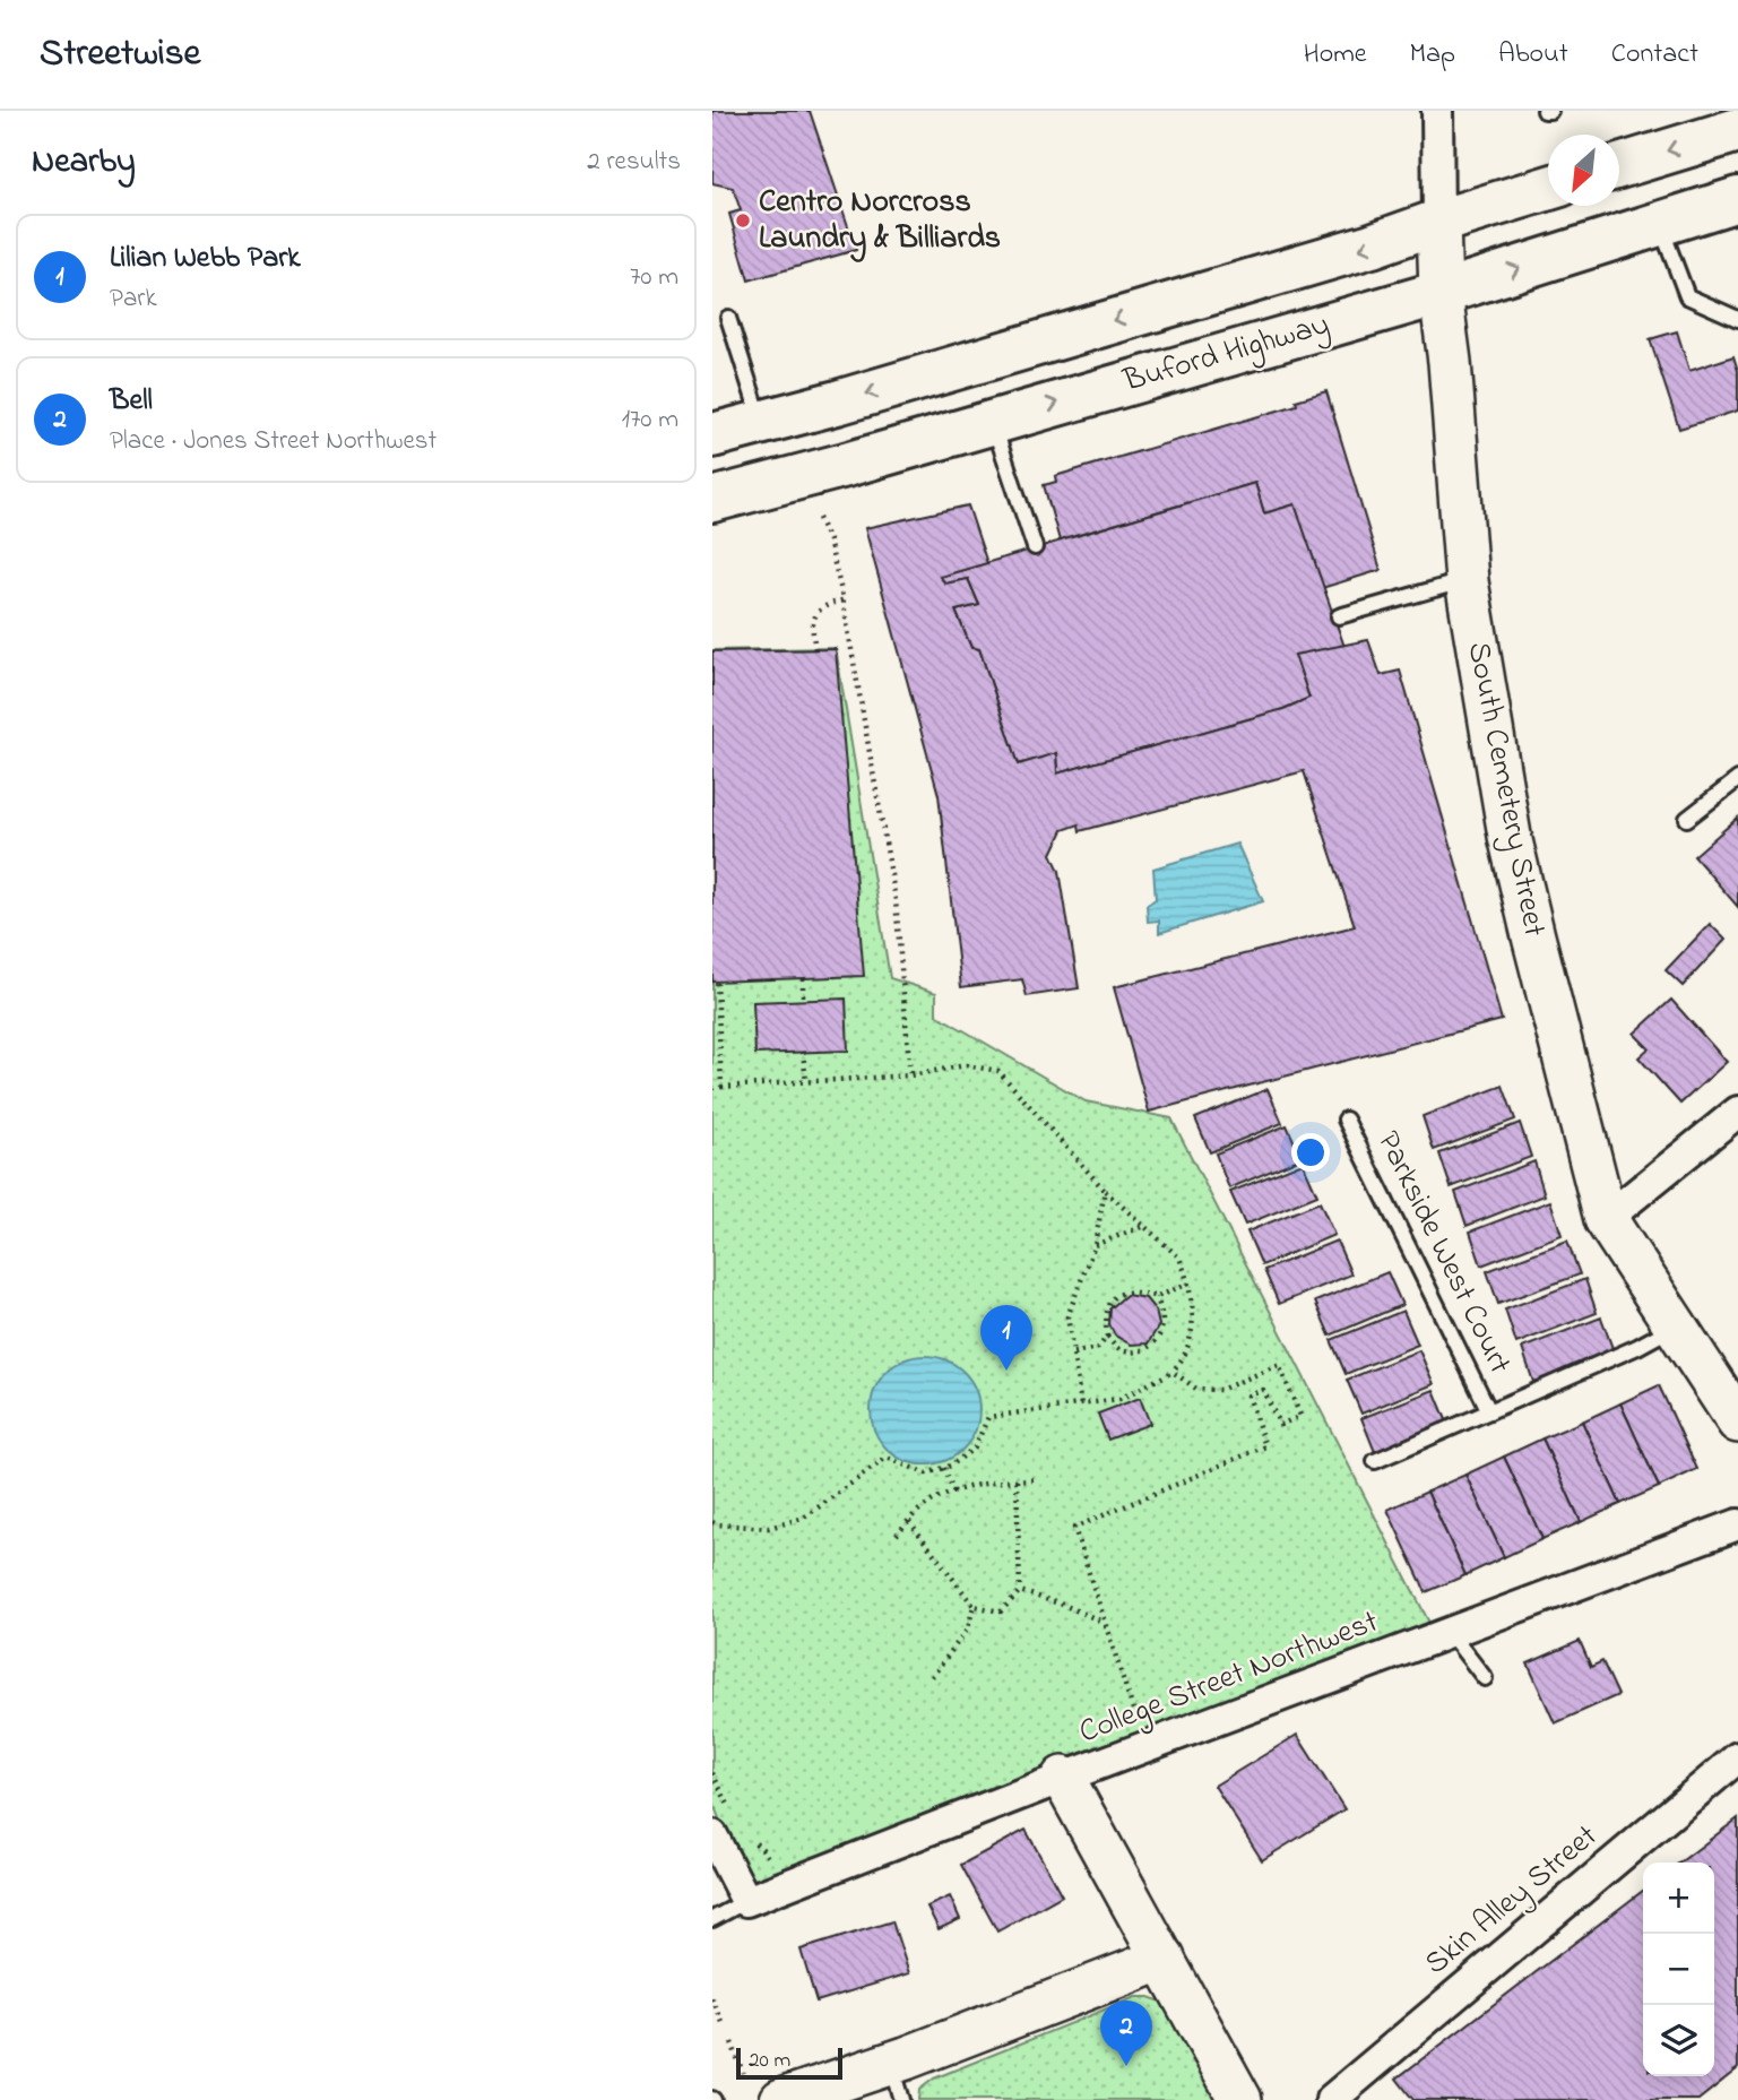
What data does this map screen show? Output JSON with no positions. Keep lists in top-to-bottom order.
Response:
{
  "streets": {
    "main road": ["Buford Highway"],
    "street": ["South Cemetery Street", "College Street Northwest", "Skin Alley Street"],
    "lane": ["Parkside West Court"]
  },
  "crossings": [
    ["Buford Highway", "South Cemetery Street"],
    ["South Cemetery Street", "Parkside West Court"]
  ],
  "places": ["Centro Norcross Laundry & Billiards"],
  "scale_bar": "20 m",
  "north": "bottom left",
  "page": {
    "header": "Streetwise",
    "nav": [
      "Home",
      "Map",
      "About",
      "Contact"
    ],
    "heading": ["Nearby", "2 results"],
    "list": [
      {
        "mark": "1",
        "name": "Lilian Webb Park",
        "note": "Park",
        "value": "70 m"
      },
      {
        "mark": "2",
        "name": "Bell",
        "note": "Place · Jones Street Northwest",
        "value": "170 m"
      }
    ],
    "pins": ["1", "2"],
    "map_buttons": ["+", "−"],
    "scale": "20 m"
  }
}
